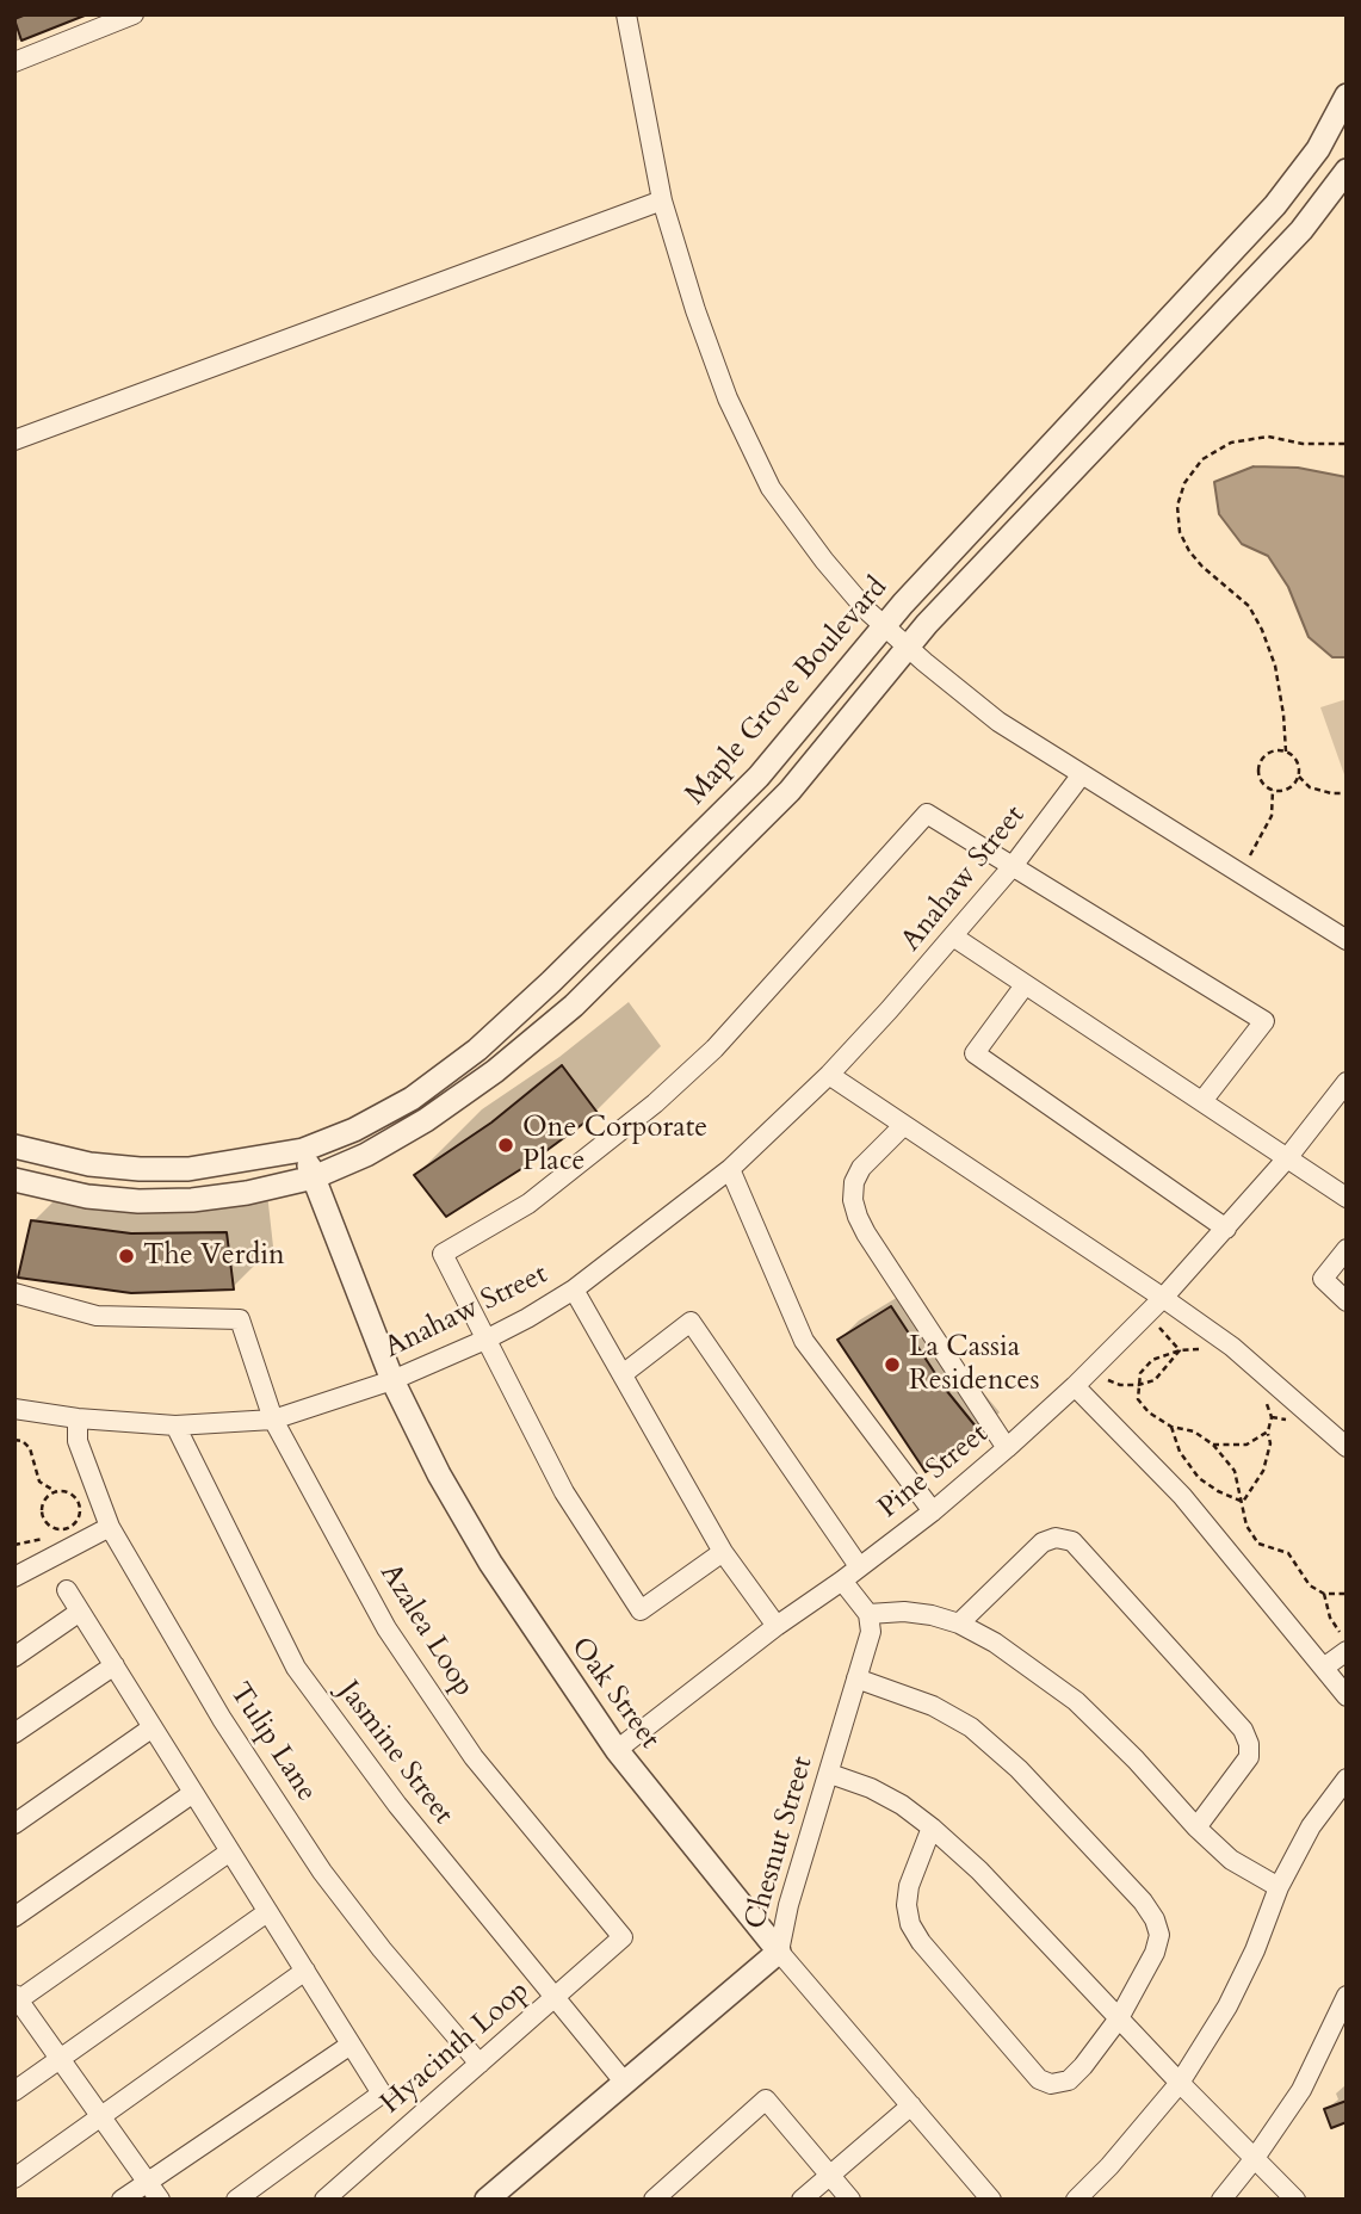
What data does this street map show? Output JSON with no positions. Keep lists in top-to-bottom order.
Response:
{
  "streets": {
    "street": [
      "Maple Grove Boulevard",
      "Anahaw Street",
      "Pine Street",
      "Azalea Loop",
      "Oak Street",
      "Tulip Lane",
      "Jasmine Street",
      "Chesnut Street",
      "Hyacinth Loop"
    ]
  },
  "crossings": [
    ["Maple Grove Boulevard", "Oak Street"],
    ["Anahaw Street", "Azalea Loop"],
    ["Anahaw Street", "Oak Street"],
    ["Anahaw Street", "Tulip Lane"],
    ["Anahaw Street", "Jasmine Street"],
    ["Pine Street", "Oak Street"],
    ["Azalea Loop", "Hyacinth Loop"],
    ["Oak Street", "Chesnut Street"],
    ["Tulip Lane", "Hyacinth Loop"],
    ["Jasmine Street", "Chesnut Street"],
    ["Jasmine Street", "Hyacinth Loop"]
  ],
  "places": ["One Corporate Place", "The Verdin", "La Cassia Residences"]
}
